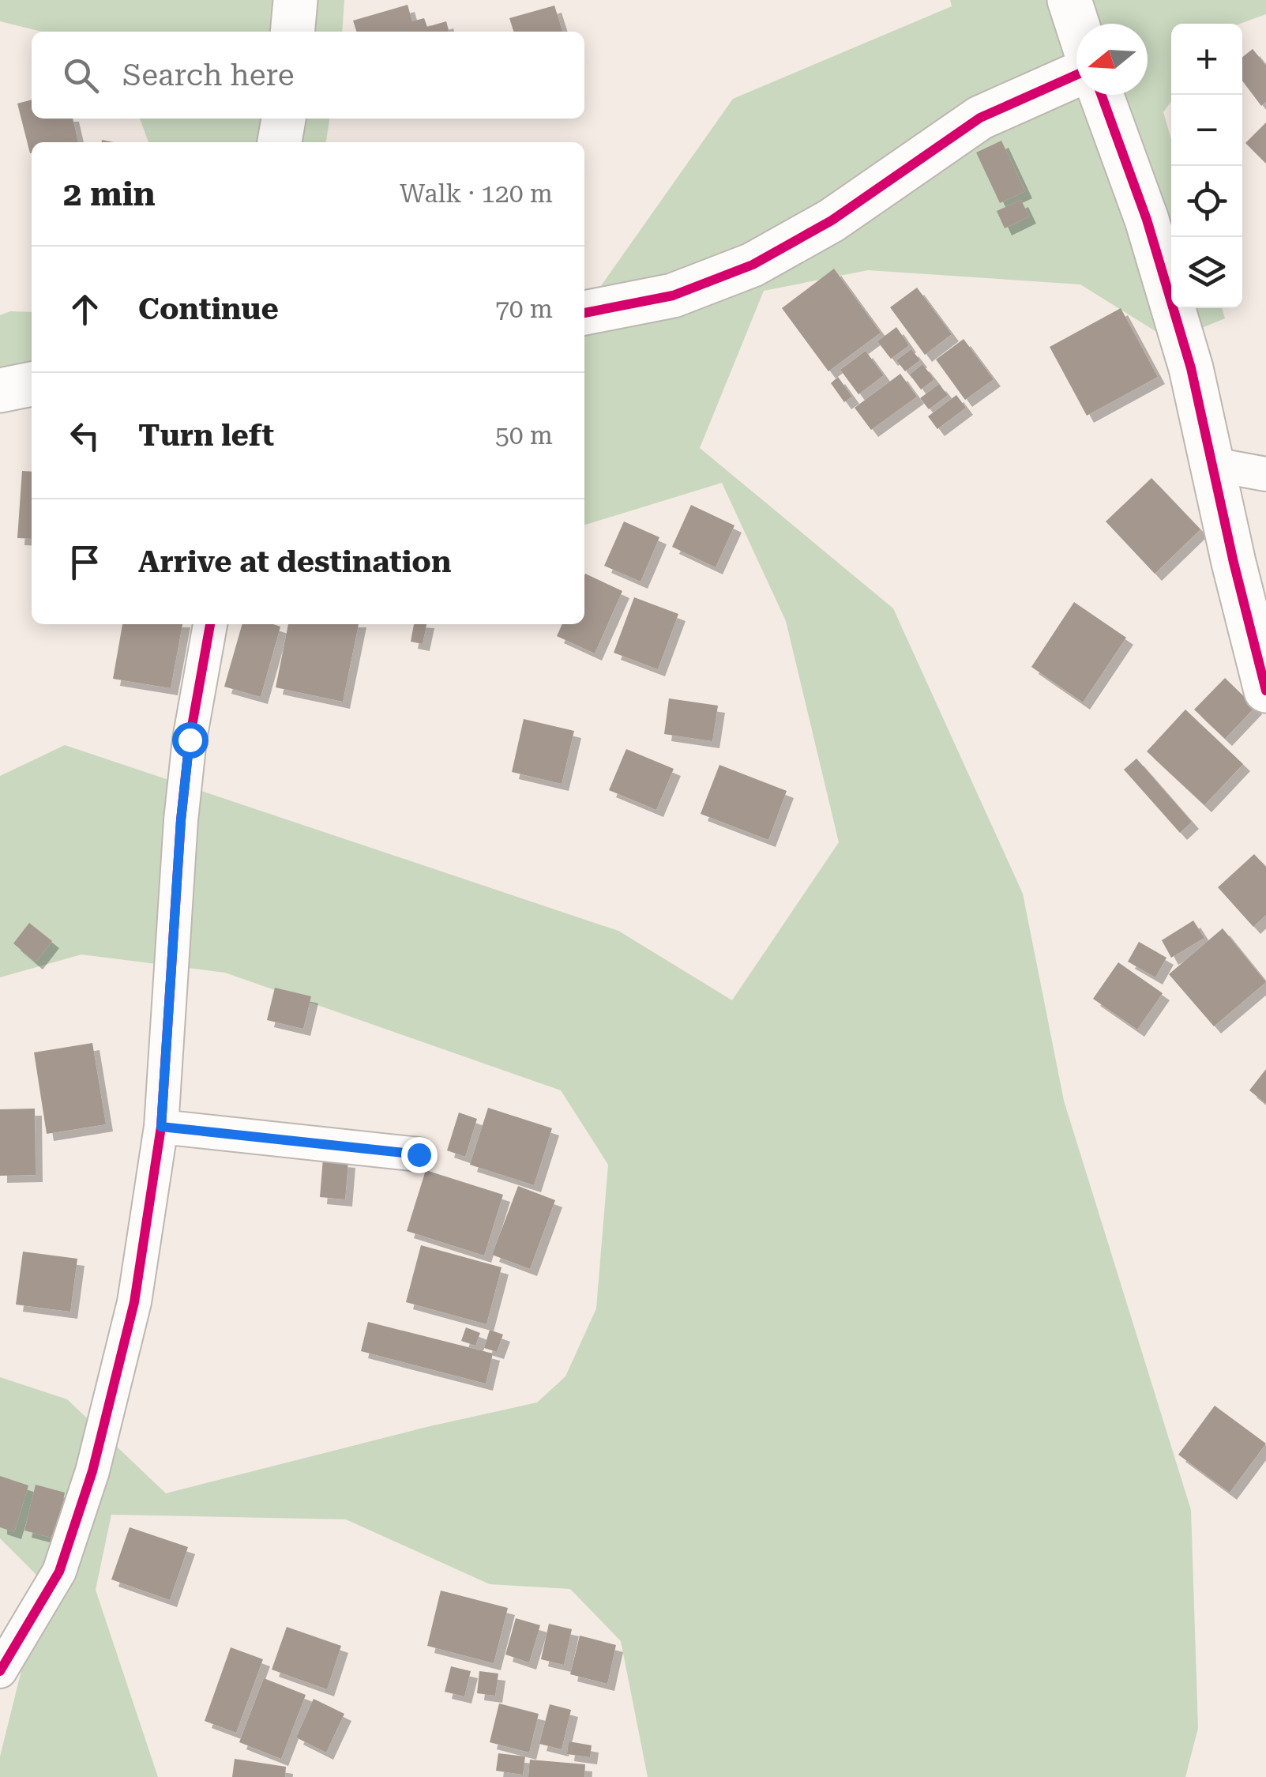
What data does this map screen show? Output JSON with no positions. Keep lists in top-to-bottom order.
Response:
{
  "north": "left",
  "page": {
    "map_buttons": ["+", "−"],
    "search": "Search here",
    "heading": ["2 min", "Walk · 120 m"],
    "list": [
      ["Continue", "70 m"],
      ["Turn left", "50 m"],
      "Arrive at destination"
    ]
  }
}
